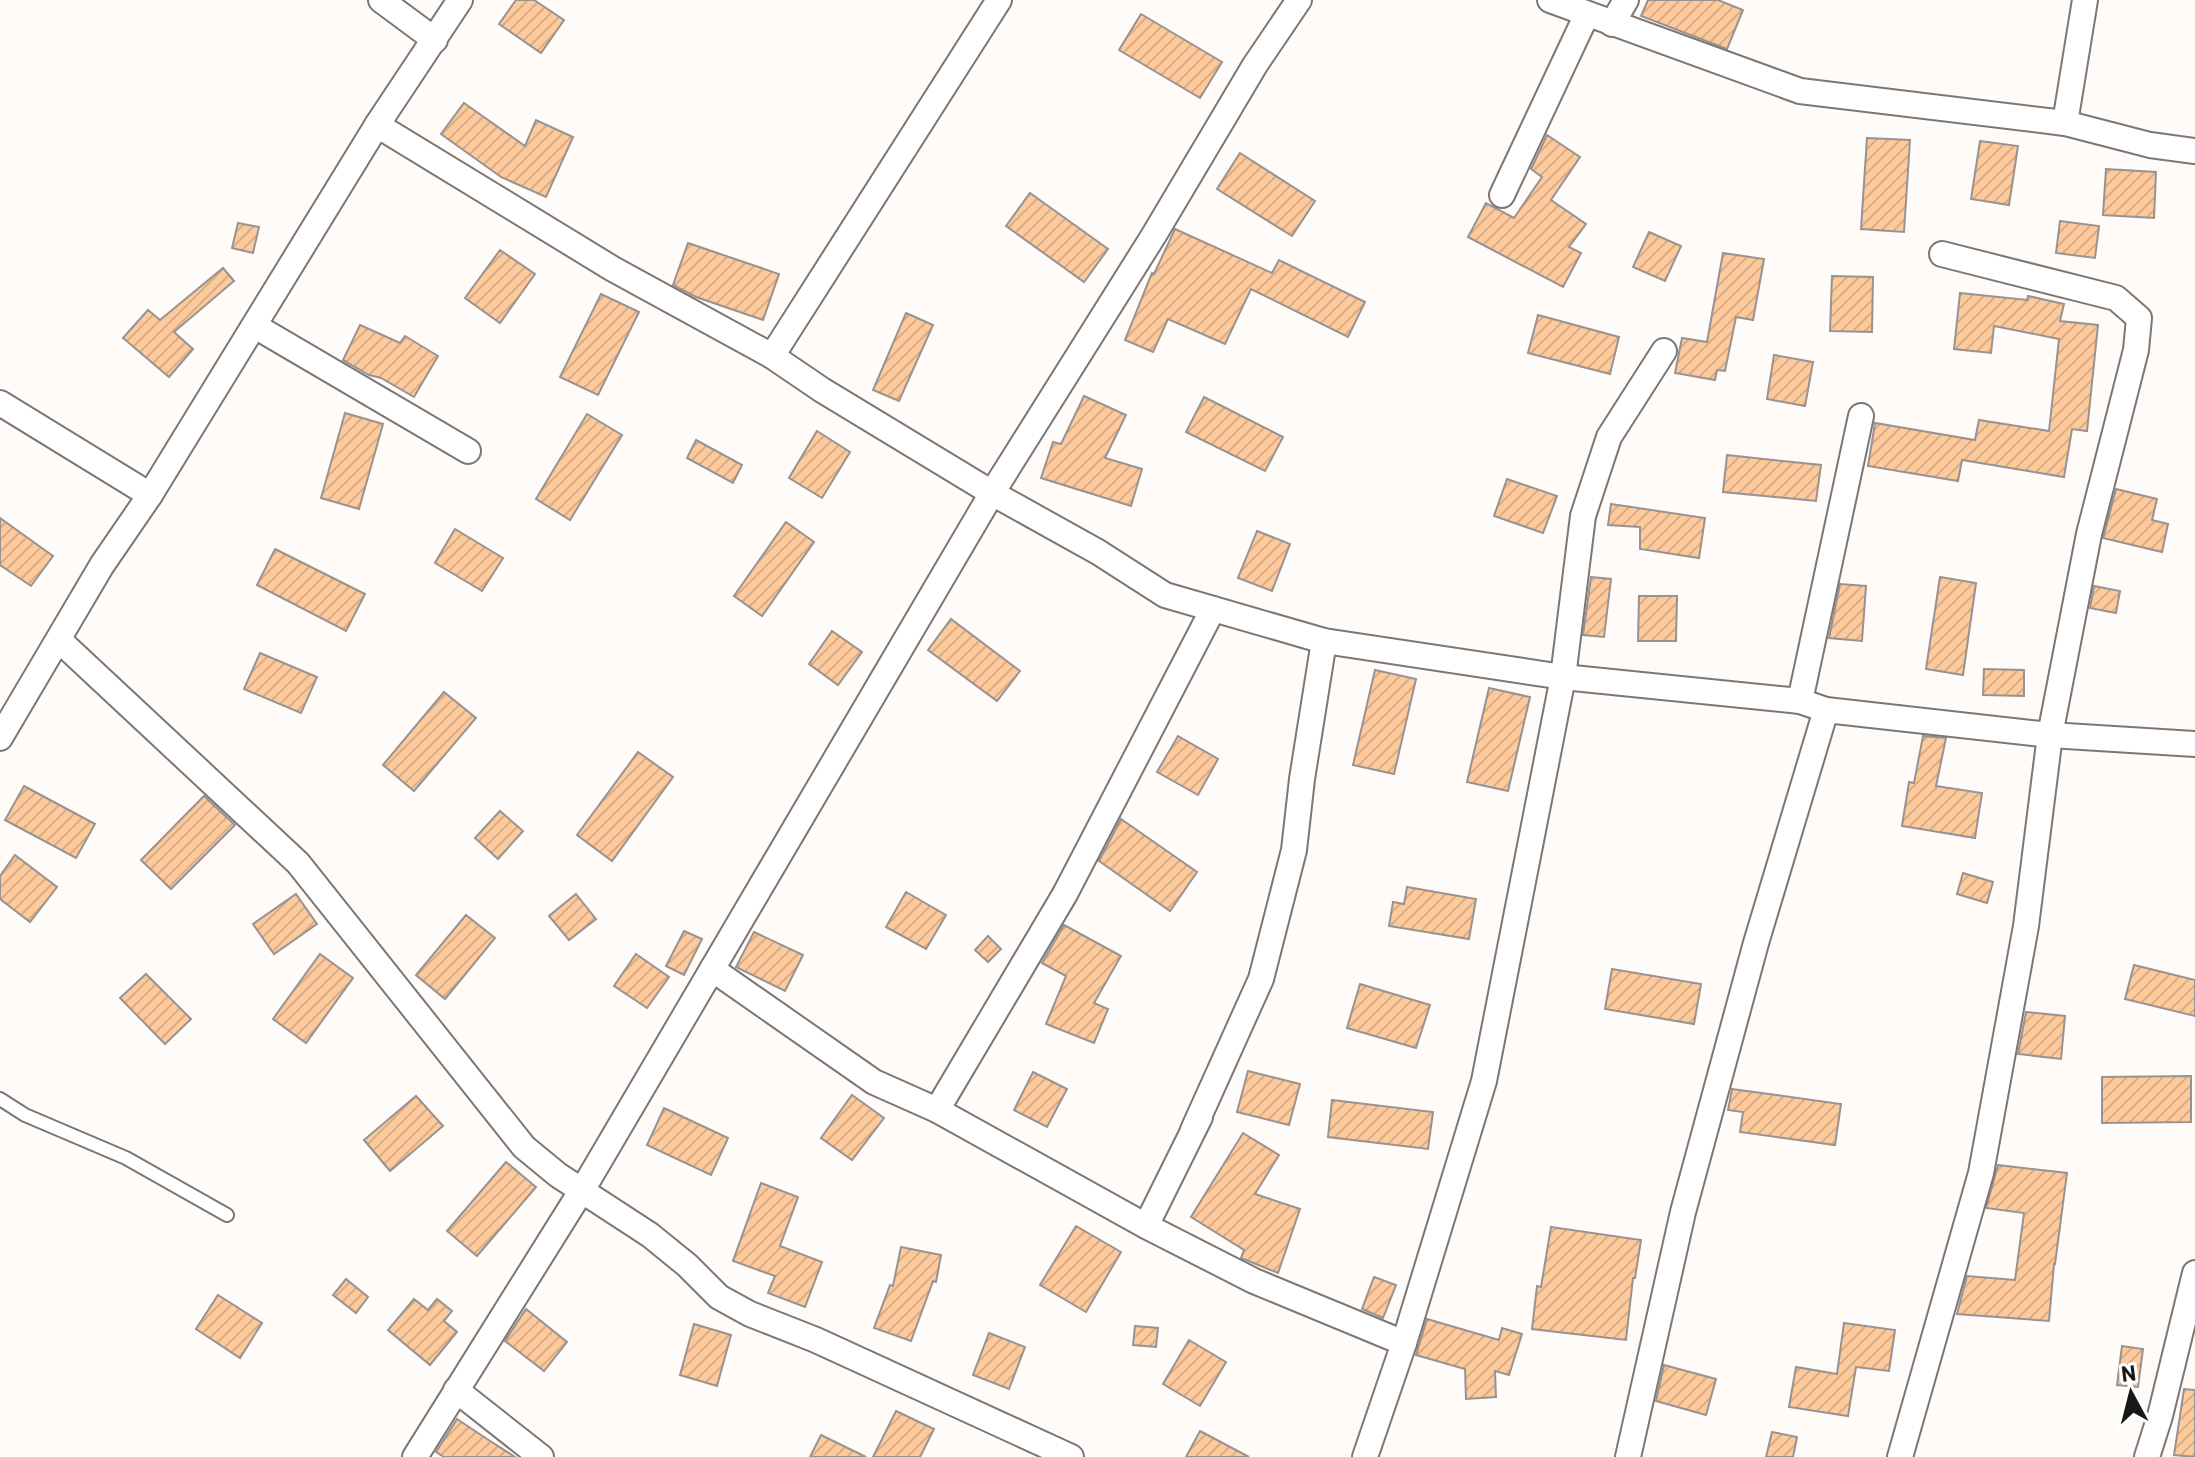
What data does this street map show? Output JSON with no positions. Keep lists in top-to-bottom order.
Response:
{
  "north": "top"
}
